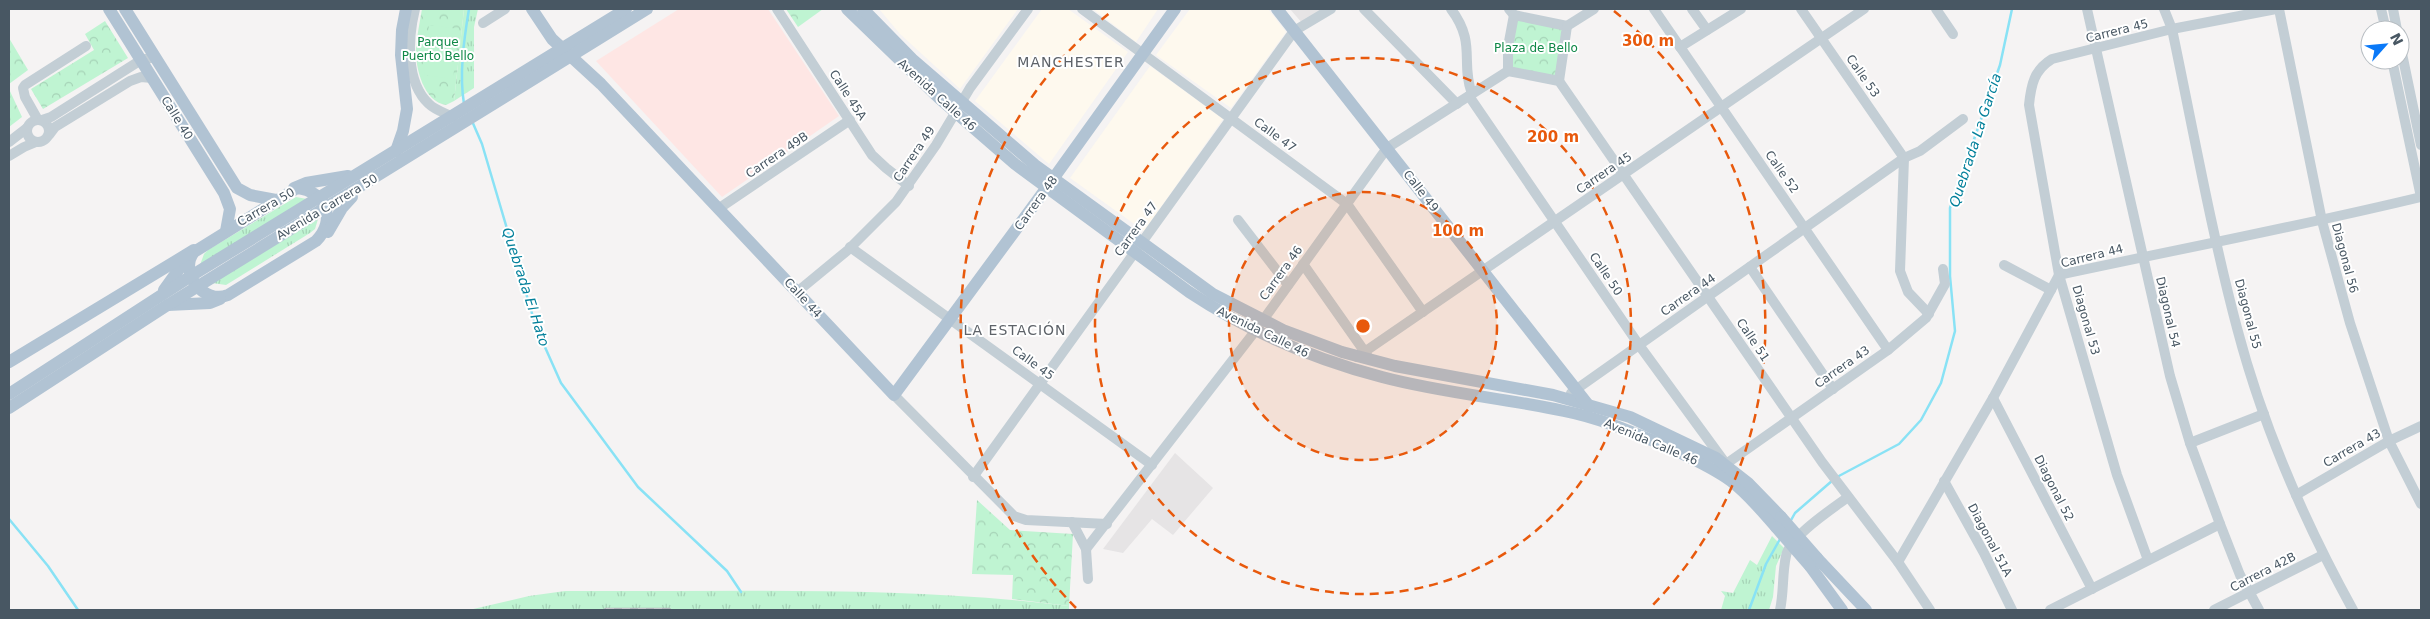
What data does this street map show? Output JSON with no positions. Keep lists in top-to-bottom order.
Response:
{
  "streets": {
    "main road": [
      "Avenida Calle 46",
      "Calle 40",
      "Calle 49",
      "Carrera 48",
      "Carrera 50",
      "Avenida Carrera 50",
      "Calle 44"
    ],
    "street": [
      "Carrera 45",
      "Calle 53",
      "Calle 45A",
      "Calle 47",
      "Carrera 49",
      "Carrera 49B",
      "Calle 52",
      "Carrera 47",
      "Carrera 44",
      "Diagonal 56",
      "Carrera 46",
      "Calle 50",
      "Diagonal 54",
      "Diagonal 55",
      "Diagonal 53",
      "Calle 51",
      "Calle 45",
      "Carrera 43",
      "Diagonal 52",
      "Diagonal 51A",
      "Carrera 42B"
    ]
  },
  "crossings": [
    ["Carrera 45", "Calle 53"],
    ["Carrera 45", "Avenida Calle 46"],
    ["Carrera 45", "Calle 47"],
    ["Carrera 45", "Calle 52"],
    ["Carrera 45", "Calle 49"],
    ["Carrera 45", "Diagonal 56"],
    ["Carrera 45", "Calle 50"],
    ["Carrera 45", "Diagonal 54"],
    ["Carrera 45", "Diagonal 55"],
    ["Carrera 45", "Diagonal 53"],
    ["Carrera 45", "Calle 51"],
    ["Calle 53", "Carrera 44"],
    ["Calle 45A", "Carrera 49"],
    ["Calle 45A", "Carrera 49B"],
    ["Avenida Calle 46", "Carrera 49"],
    ["Avenida Calle 46", "Calle 49"],
    ["Avenida Calle 46", "Carrera 48"],
    ["Avenida Calle 46", "Carrera 47"],
    ["Avenida Calle 46", "Carrera 44"],
    ["Avenida Calle 46", "Carrera 46"],
    ["Avenida Calle 46", "Calle 50"],
    ["Avenida Calle 46", "Carrera 43"],
    ["Calle 40", "Carrera 50"],
    ["Calle 47", "Carrera 48"],
    ["Calle 47", "Carrera 47"],
    ["Calle 47", "Carrera 46"],
    ["Carrera 49", "Calle 44"],
    ["Carrera 49", "Calle 45"],
    ["Carrera 49B", "Calle 44"],
    ["Calle 52", "Carrera 44"],
    ["Calle 52", "Carrera 43"],
    ["Calle 49", "Carrera 47"],
    ["Calle 49", "Carrera 44"],
    ["Calle 49", "Carrera 46"],
    ["Carrera 48", "Calle 44"],
    ["Carrera 48", "Calle 45"],
    ["Carrera 50", "Avenida Carrera 50"],
    ["Avenida Carrera 50", "Calle 44"],
    ["Carrera 47", "Calle 44"],
    ["Carrera 47", "Calle 45"],
    ["Carrera 44", "Diagonal 56"],
    ["Carrera 44", "Calle 50"],
    ["Carrera 44", "Diagonal 54"],
    ["Carrera 44", "Diagonal 55"],
    ["Carrera 44", "Diagonal 53"],
    ["Carrera 44", "Calle 51"],
    ["Carrera 44", "Diagonal 52"],
    ["Carrera 44", "Diagonal 51A"],
    ["Diagonal 56", "Carrera 43"],
    ["Carrera 46", "Calle 50"],
    ["Carrera 46", "Calle 44"],
    ["Carrera 46", "Calle 45"],
    ["Calle 50", "Carrera 43"],
    ["Diagonal 54", "Carrera 42B"],
    ["Diagonal 55", "Carrera 43"],
    ["Diagonal 55", "Carrera 42B"],
    ["Calle 51", "Carrera 43"]
  ],
  "districts": ["MANCHESTER", "LA ESTACIÓN"],
  "water": ["Quebrada La García", "Quebrada El Hato"],
  "parks": ["Parque Puerto Bello", "Plaza de Bello"],
  "north": "top right",
  "rings": ["300 m", "200 m", "100 m"]
}
